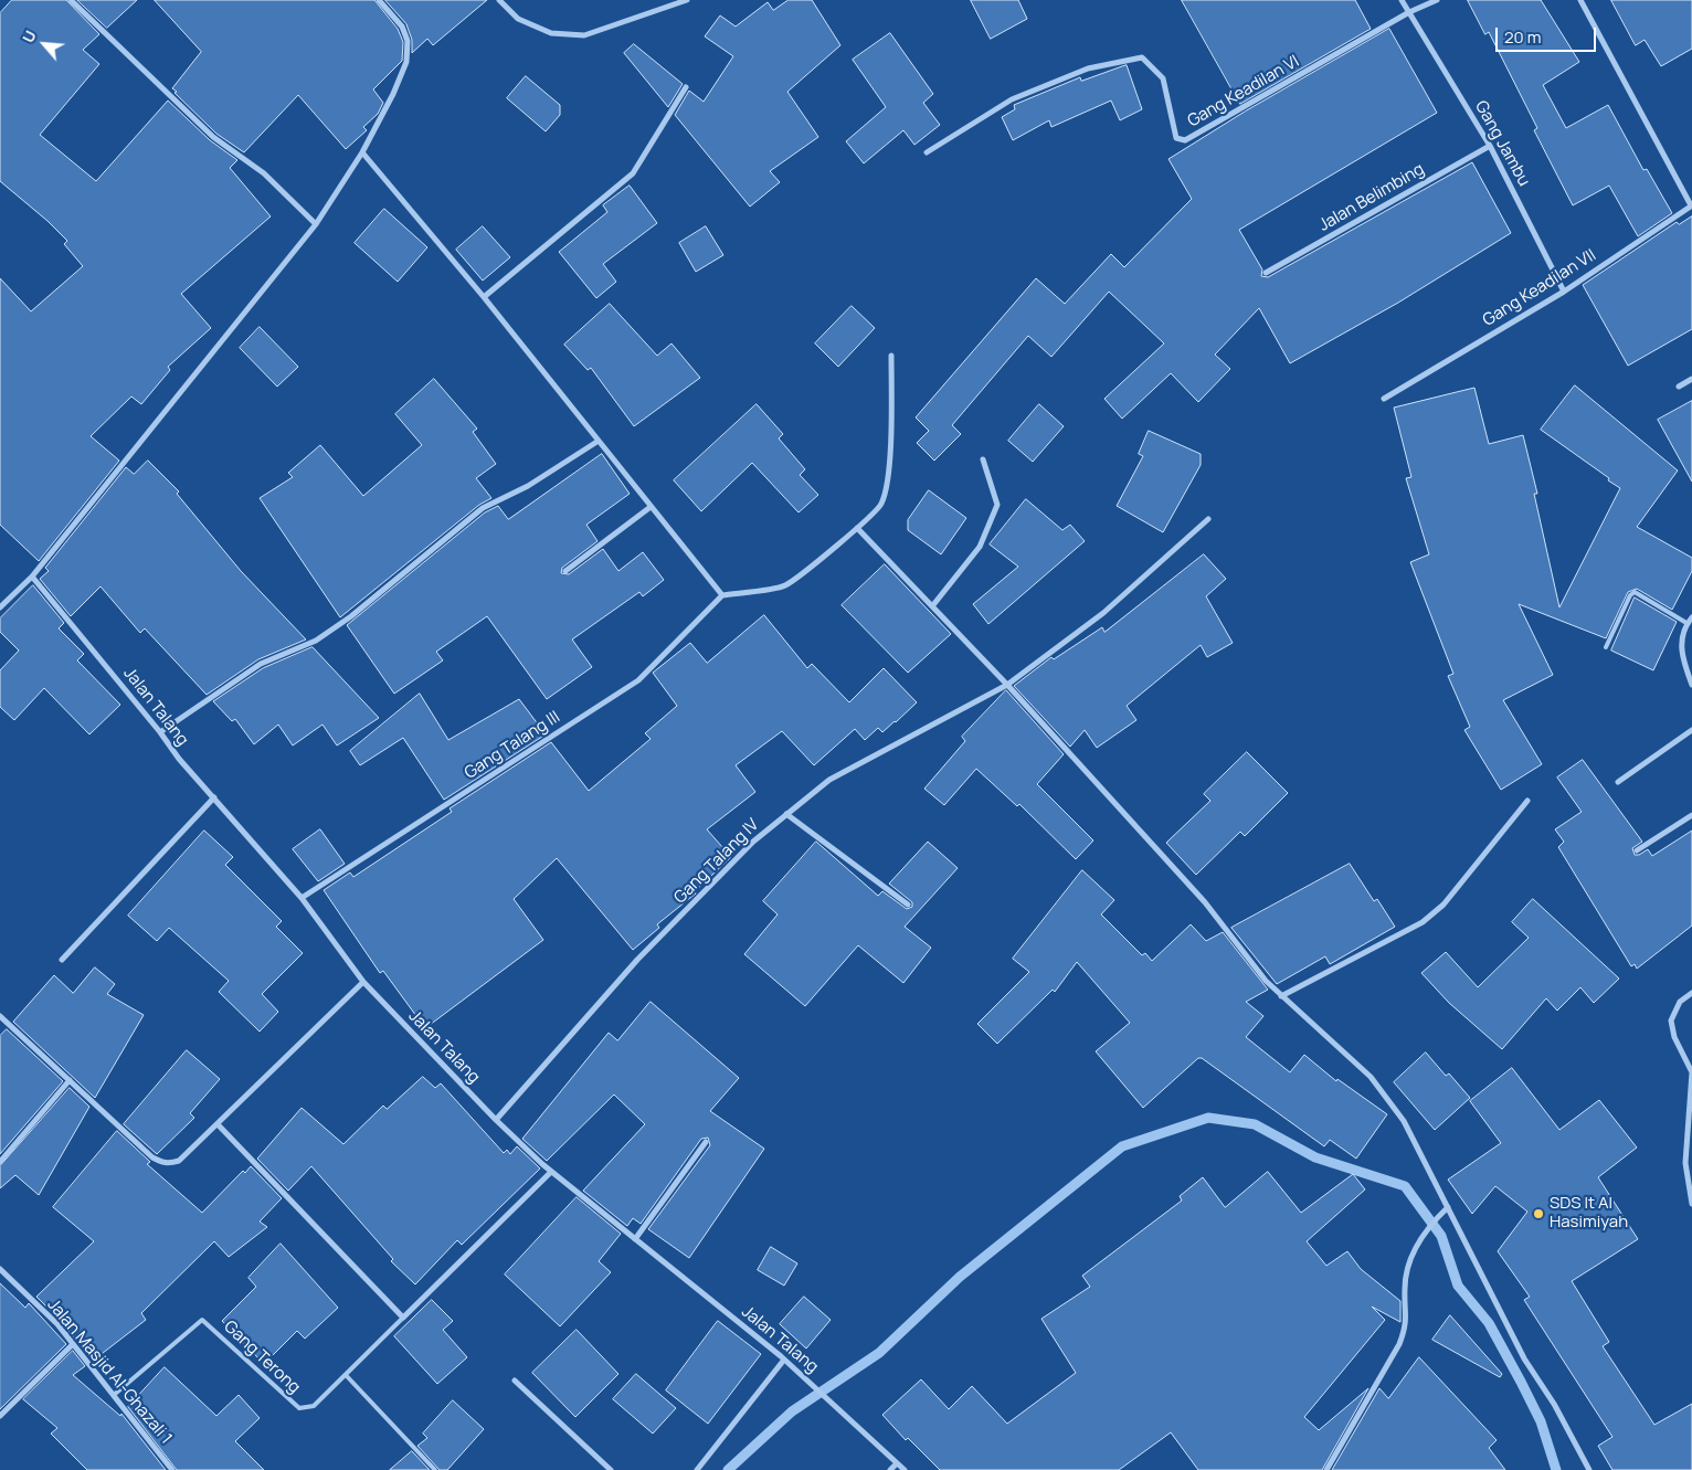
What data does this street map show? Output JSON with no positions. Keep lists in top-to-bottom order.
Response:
{
  "streets": {
    "street": [
      "Gang Keadilan VI",
      "Gang Jambu",
      "Jalan Belimbing",
      "Gang Keadilan VII",
      "Jalan Talang",
      "Gang Talang III",
      "Gang Talang IV",
      "Jalan Masjid Al-Ghazali 1"
    ],
    "lane": ["Gang Terong"]
  },
  "crossings": [
    ["Gang Keadilan VI", "Gang Jambu"],
    ["Gang Jambu", "Jalan Belimbing"],
    ["Gang Jambu", "Gang Keadilan VII"],
    ["Jalan Talang", "Gang Talang III"],
    ["Jalan Talang", "Gang Talang IV"],
    ["Gang Terong", "Jalan Masjid Al-Ghazali 1"]
  ],
  "places": ["SDS It Al Hasimiyah"],
  "scale_bar": "20 m",
  "north": "top left"
}
